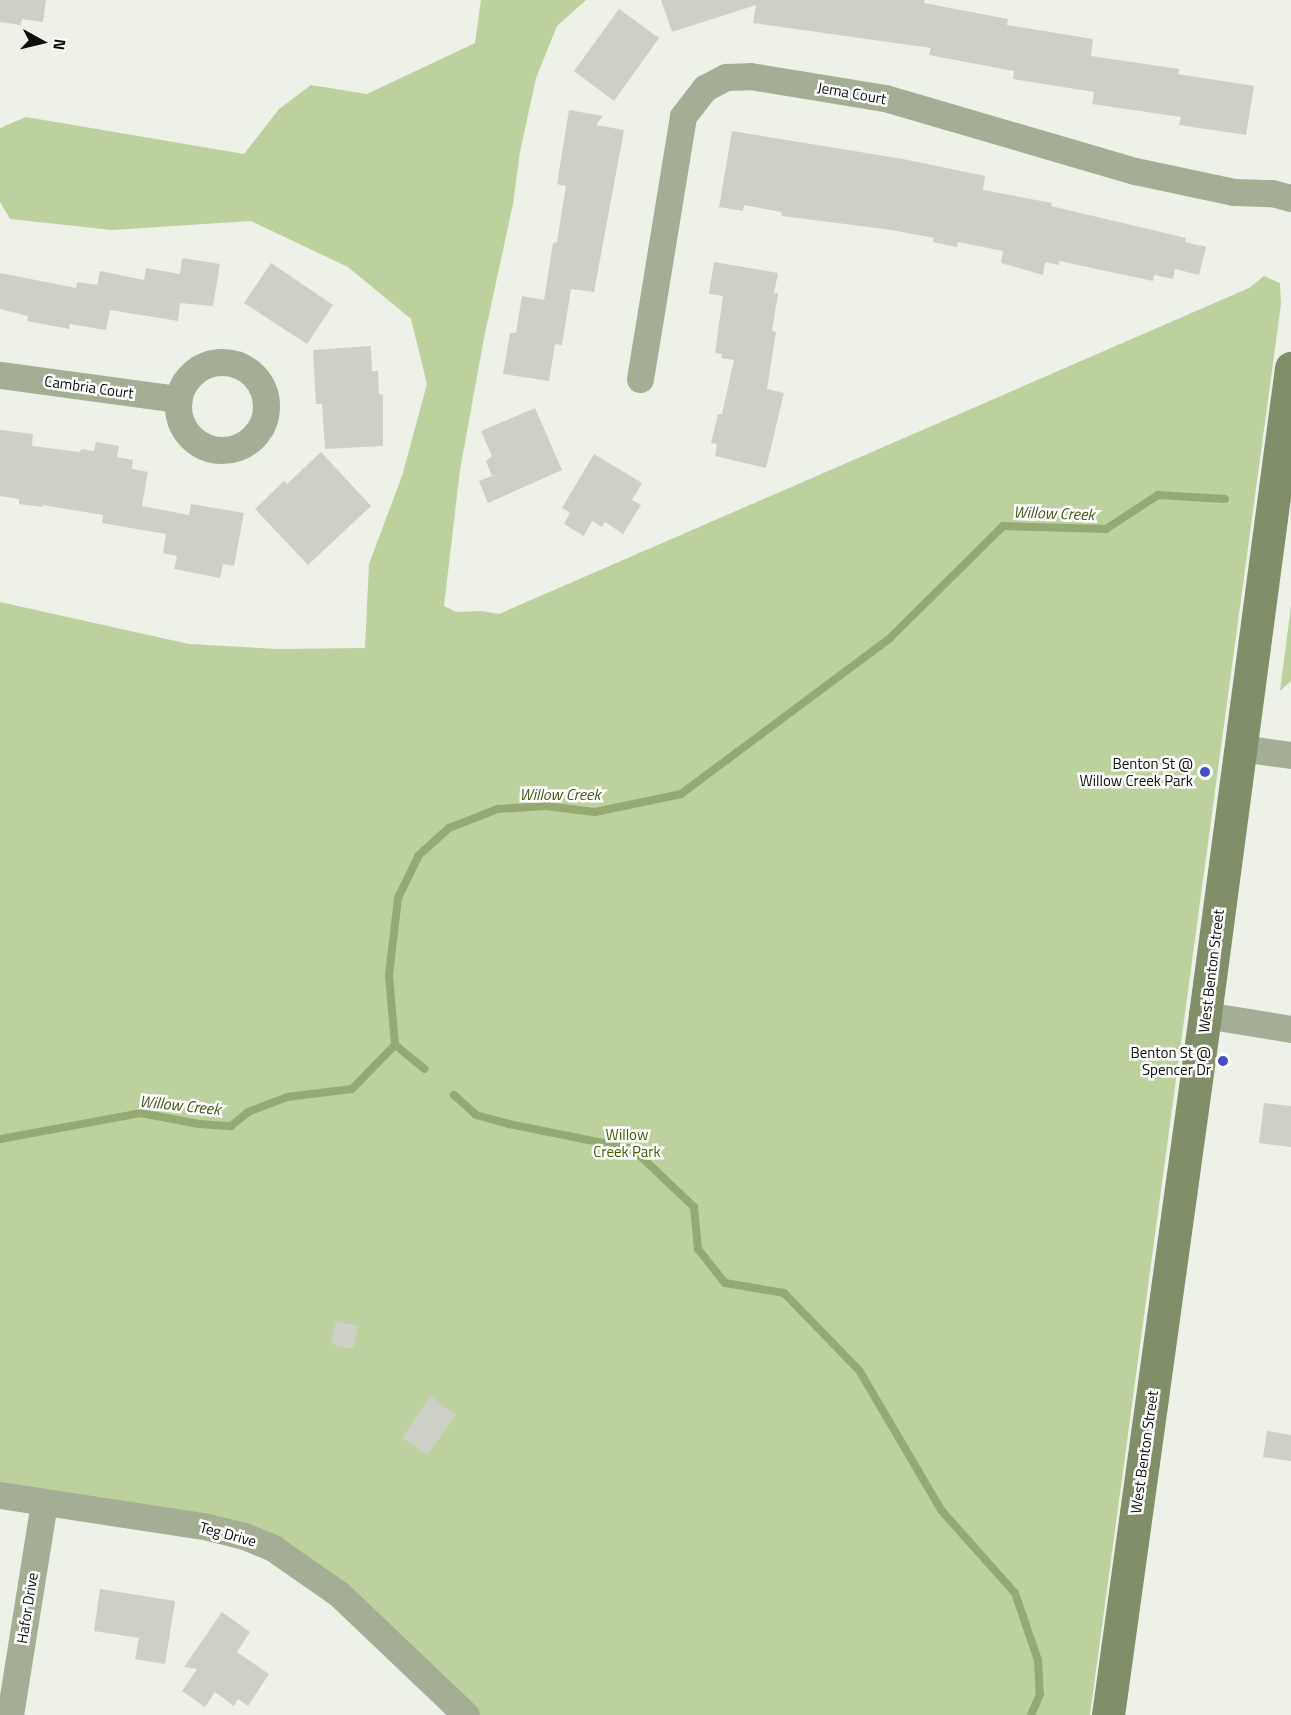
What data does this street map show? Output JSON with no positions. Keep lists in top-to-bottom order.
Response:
{
  "streets": {
    "street": [
      "Jema Court",
      "Cambria Court",
      "West Benton Street",
      "Teg Drive",
      "Hafor Drive"
    ]
  },
  "crossings": [
    ["Teg Drive", "Hafor Drive"]
  ],
  "water": ["Willow Creek"],
  "parks": ["Willow Creek Park"],
  "places": ["Benton St @ Willow Creek Park", "Benton St @ Spencer Dr"],
  "north": "right"
}
